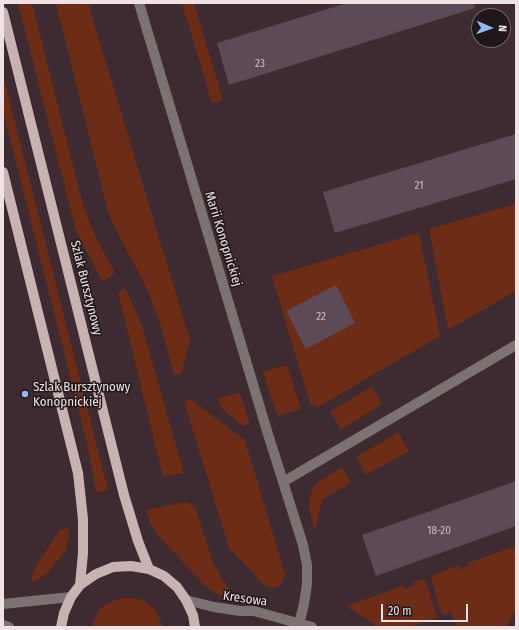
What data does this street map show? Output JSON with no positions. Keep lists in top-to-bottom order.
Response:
{
  "streets": {
    "main road": ["Szlak Bursztynowy"],
    "street": ["Marii Konopnickiej", "Kresowa"]
  },
  "crossings": [
    ["Marii Konopnickiej", "Kresowa"]
  ],
  "places": ["Szlak Bursztynowy Konopnickiej"],
  "house_numbers": [
    "23",
    "21",
    "22",
    "18-20"
  ],
  "scale_bar": "20 m",
  "north": "right"
}
